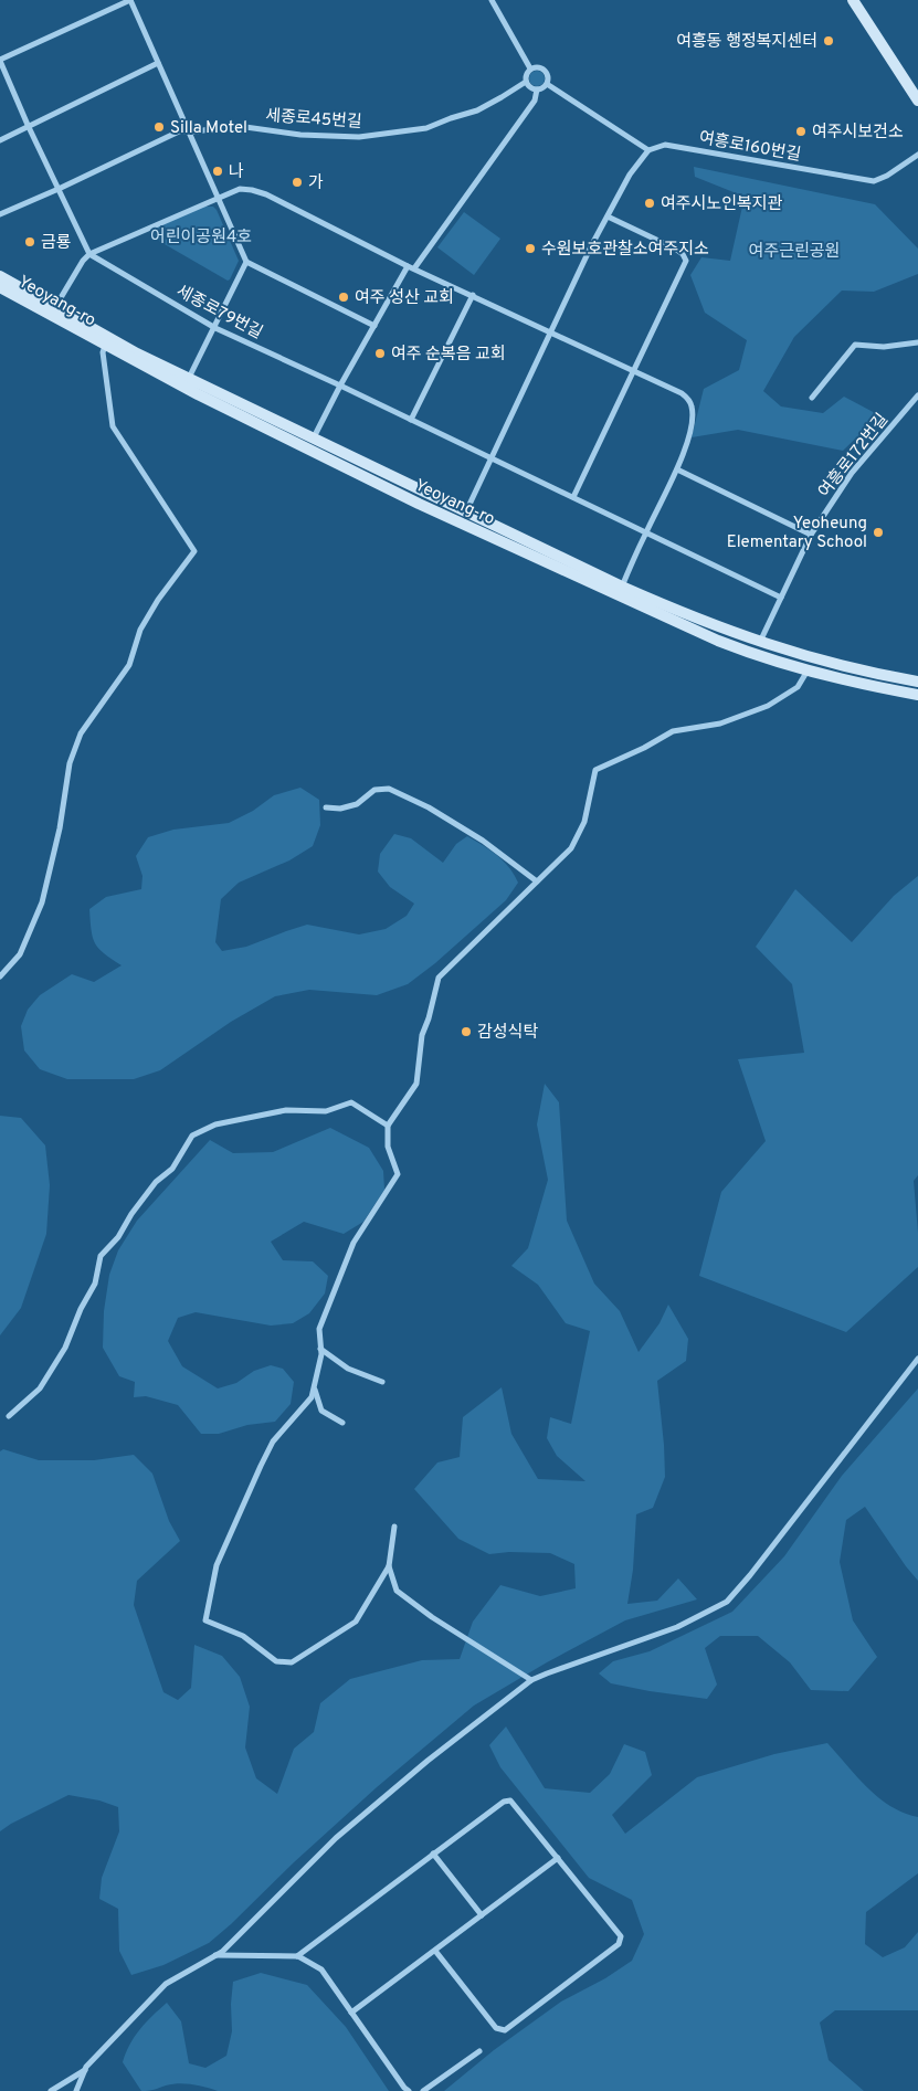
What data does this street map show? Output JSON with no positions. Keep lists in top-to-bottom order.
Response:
{
  "streets": {
    "street": [
      "세종로45번길",
      "여흥로160번길",
      "Yeoyang-ro",
      "세종로79번길",
      "여흥로172번길"
    ]
  },
  "crossings": [
    ["Yeoyang-ro", "여흥로172번길"]
  ],
  "parks": ["어린이공원4호", "여주근린공원"],
  "places": [
    "여흥동 행정복지센터",
    "Silla Motel",
    "여주시보건소",
    "나",
    "가",
    "여주시노인복지관",
    "금룡",
    "수원보호관찰소여주지소",
    "여주 성산 교회",
    "여주 순복음 교회",
    "Yeoheung Elementary School",
    "감성식탁"
  ]
}
